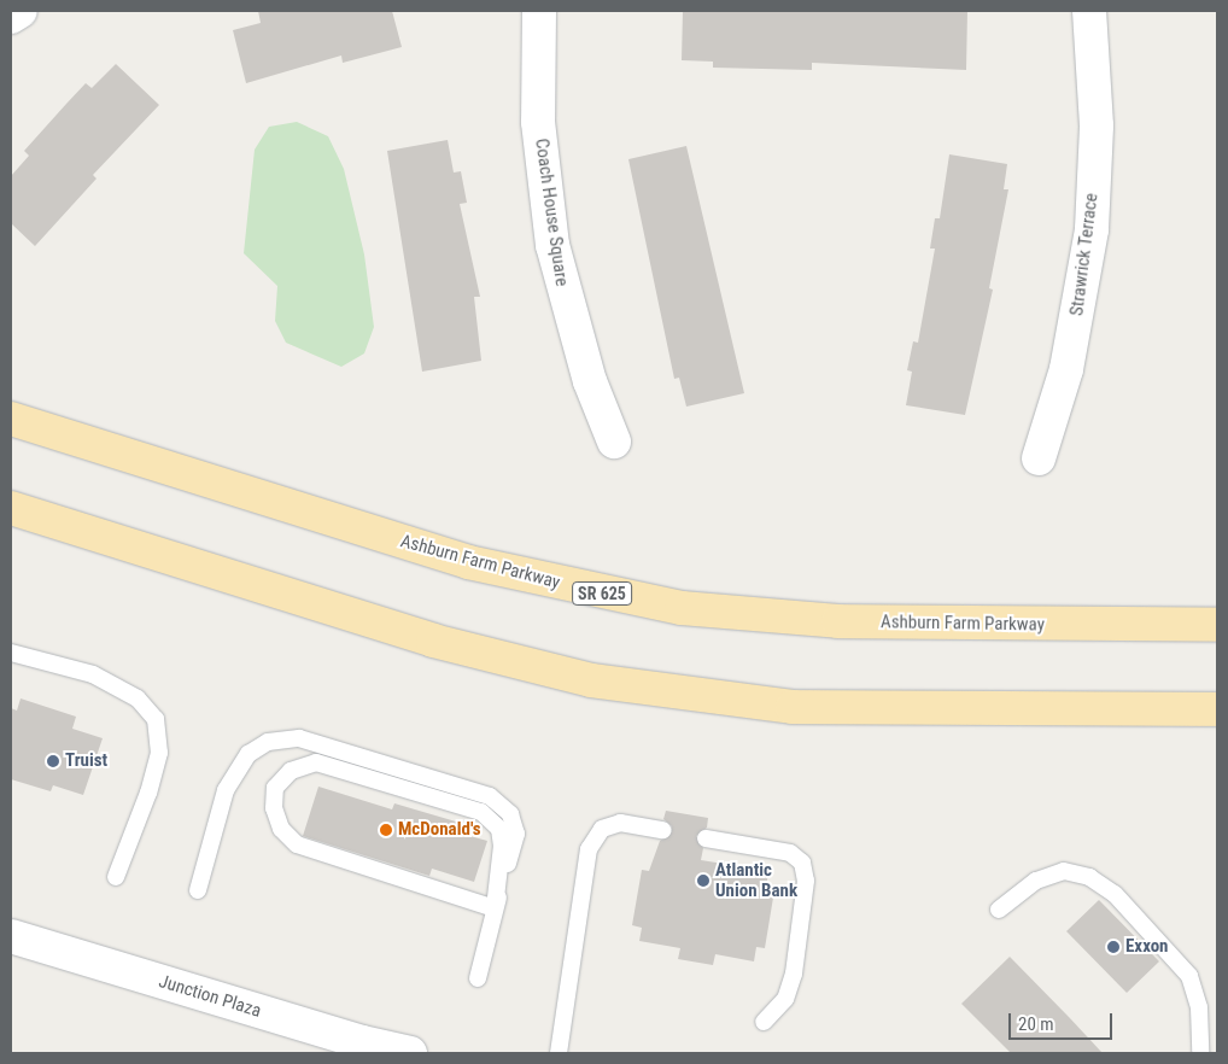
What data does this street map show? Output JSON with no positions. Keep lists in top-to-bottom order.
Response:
{
  "streets": {
    "main road": ["Ashburn Farm Parkway", "SR 625"],
    "street": ["Coach House Square", "Strawrick Terrace", "Junction Plaza"]
  },
  "places": [
    "Truist",
    "McDonald's",
    "Atlantic Union Bank",
    "Exxon"
  ],
  "scale_bar": "20 m"
}
